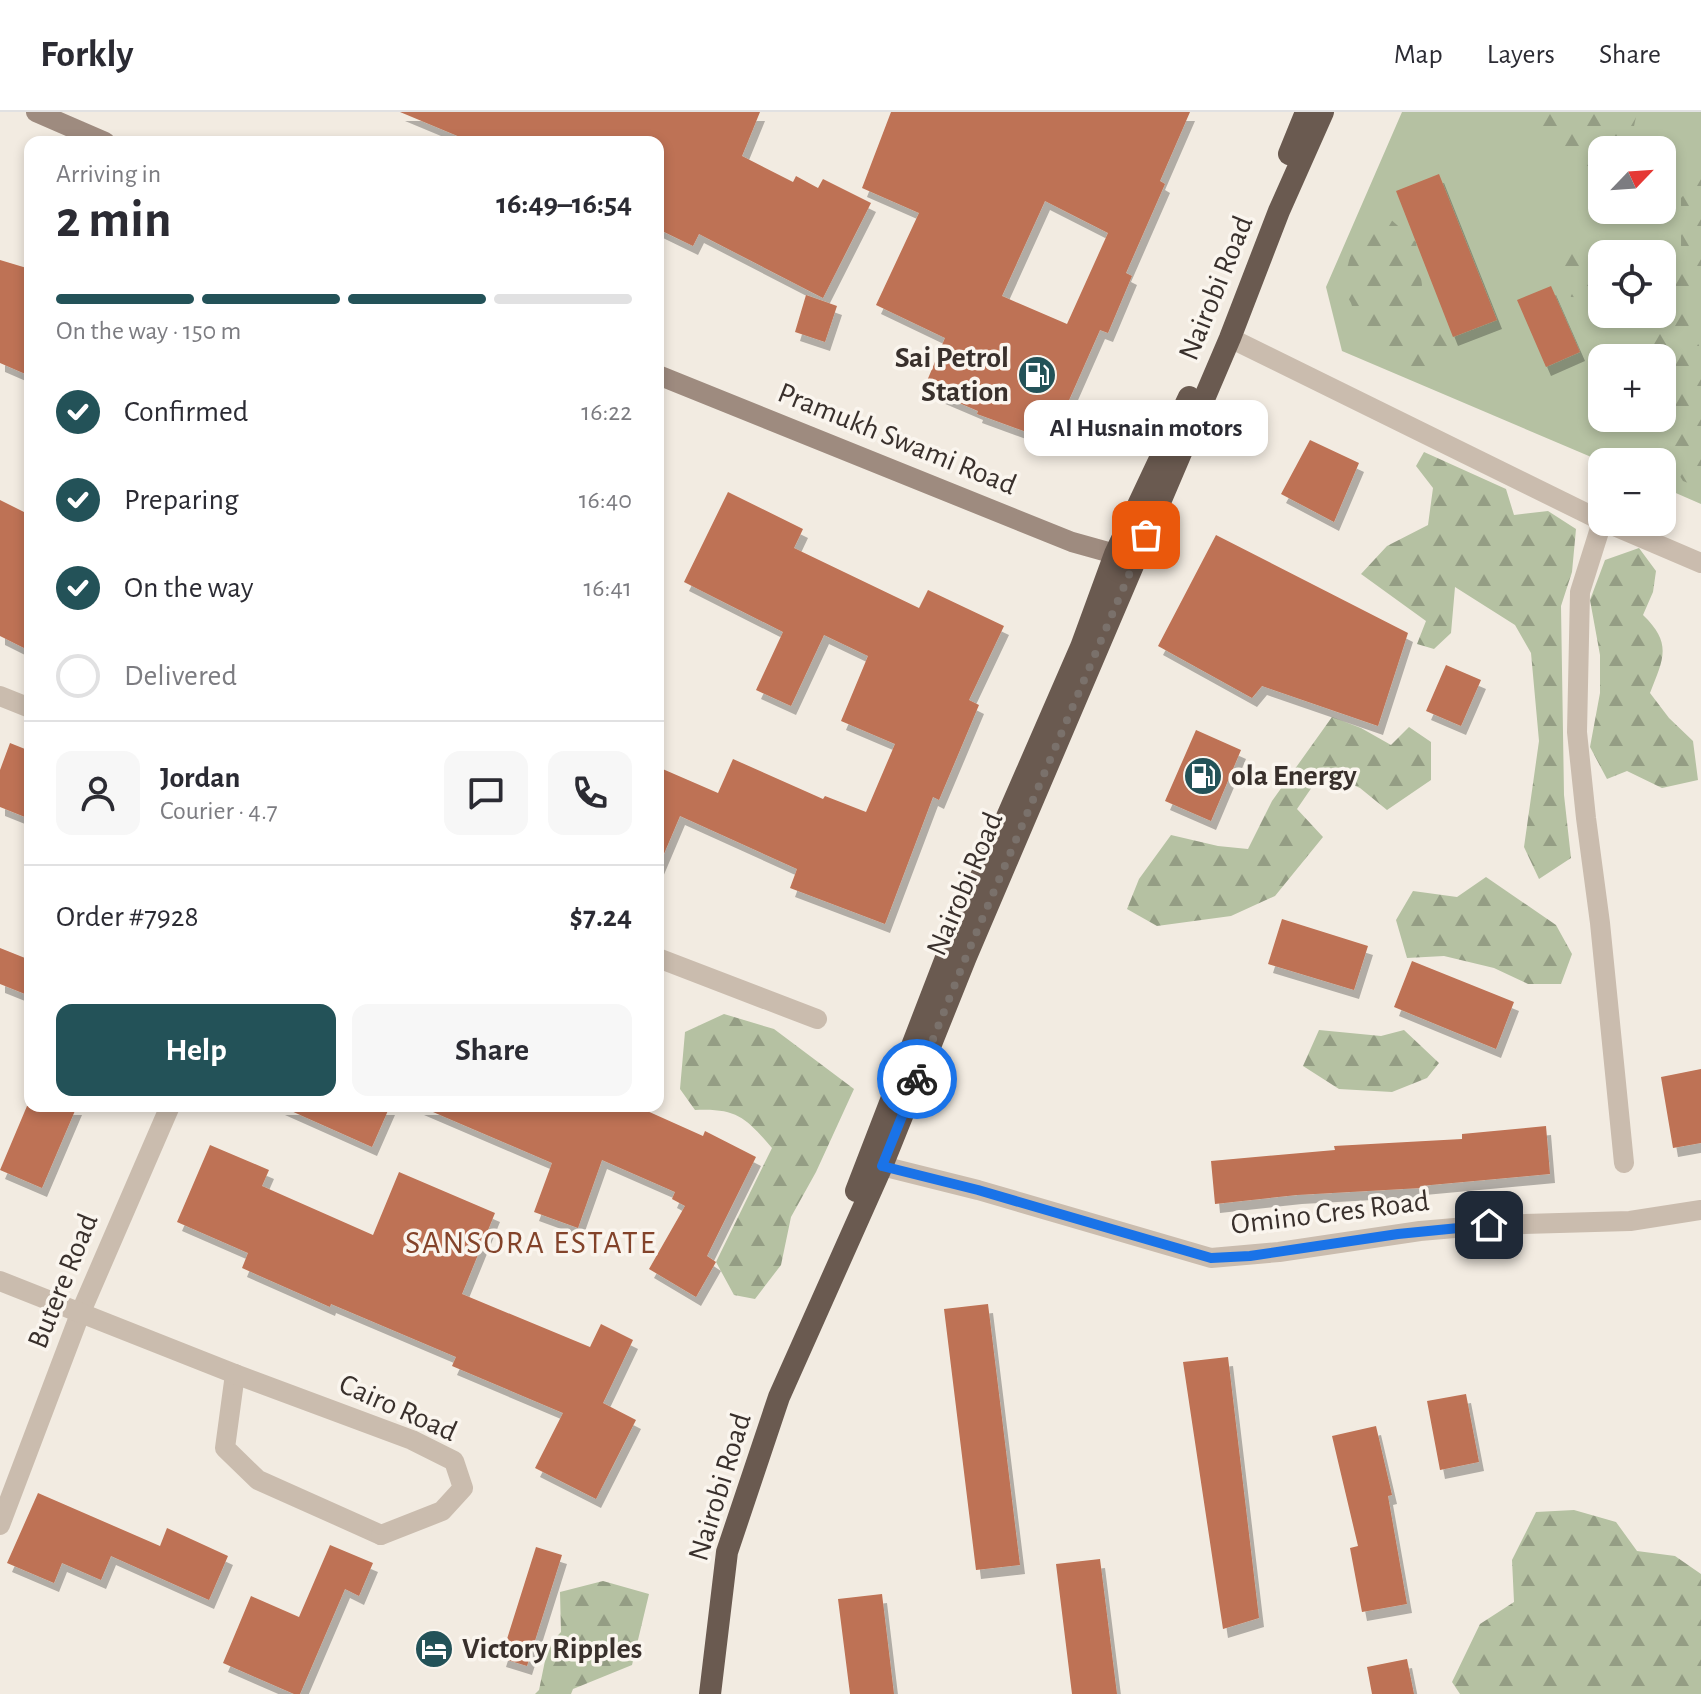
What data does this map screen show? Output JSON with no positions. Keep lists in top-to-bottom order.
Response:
{
  "streets": {
    "highway": ["Nairobi Road"],
    "main road": ["Pramukh Swami Road"],
    "street": ["Omino Cres Road", "Butere Road", "Cairo Road"]
  },
  "crossings": [
    ["Nairobi Road", "Pramukh Swami Road"],
    ["Nairobi Road", "Omino Cres Road"],
    ["Butere Road", "Cairo Road"]
  ],
  "districts": ["SANSORA ESTATE"],
  "places": {
    "fuel station": ["Sai Petrol Station", "ola Energy"],
    "other": ["Al Husnain motors"],
    "hotel": ["Victory Ripples"]
  },
  "north": "top right",
  "page": {
    "header": "Forkly",
    "nav": ["Map", "Layers", "Share"],
    "map_buttons": ["+", "−"],
    "heading": ["2 min", "Arriving in", "16:49–16:54"],
    "panel": [
      "Jordan",
      "Courier · 4.7",
      "Order #7928",
      "$7.24"
    ],
    "bar": "On the way · 150 m",
    "list": [
      ["Confirmed", "16:22"],
      ["Preparing", "16:40"],
      ["On the way", "16:41"],
      "Delivered"
    ],
    "bubble": "Al Husnain motors",
    "buttons": ["Help", "Share"]
  }
}
